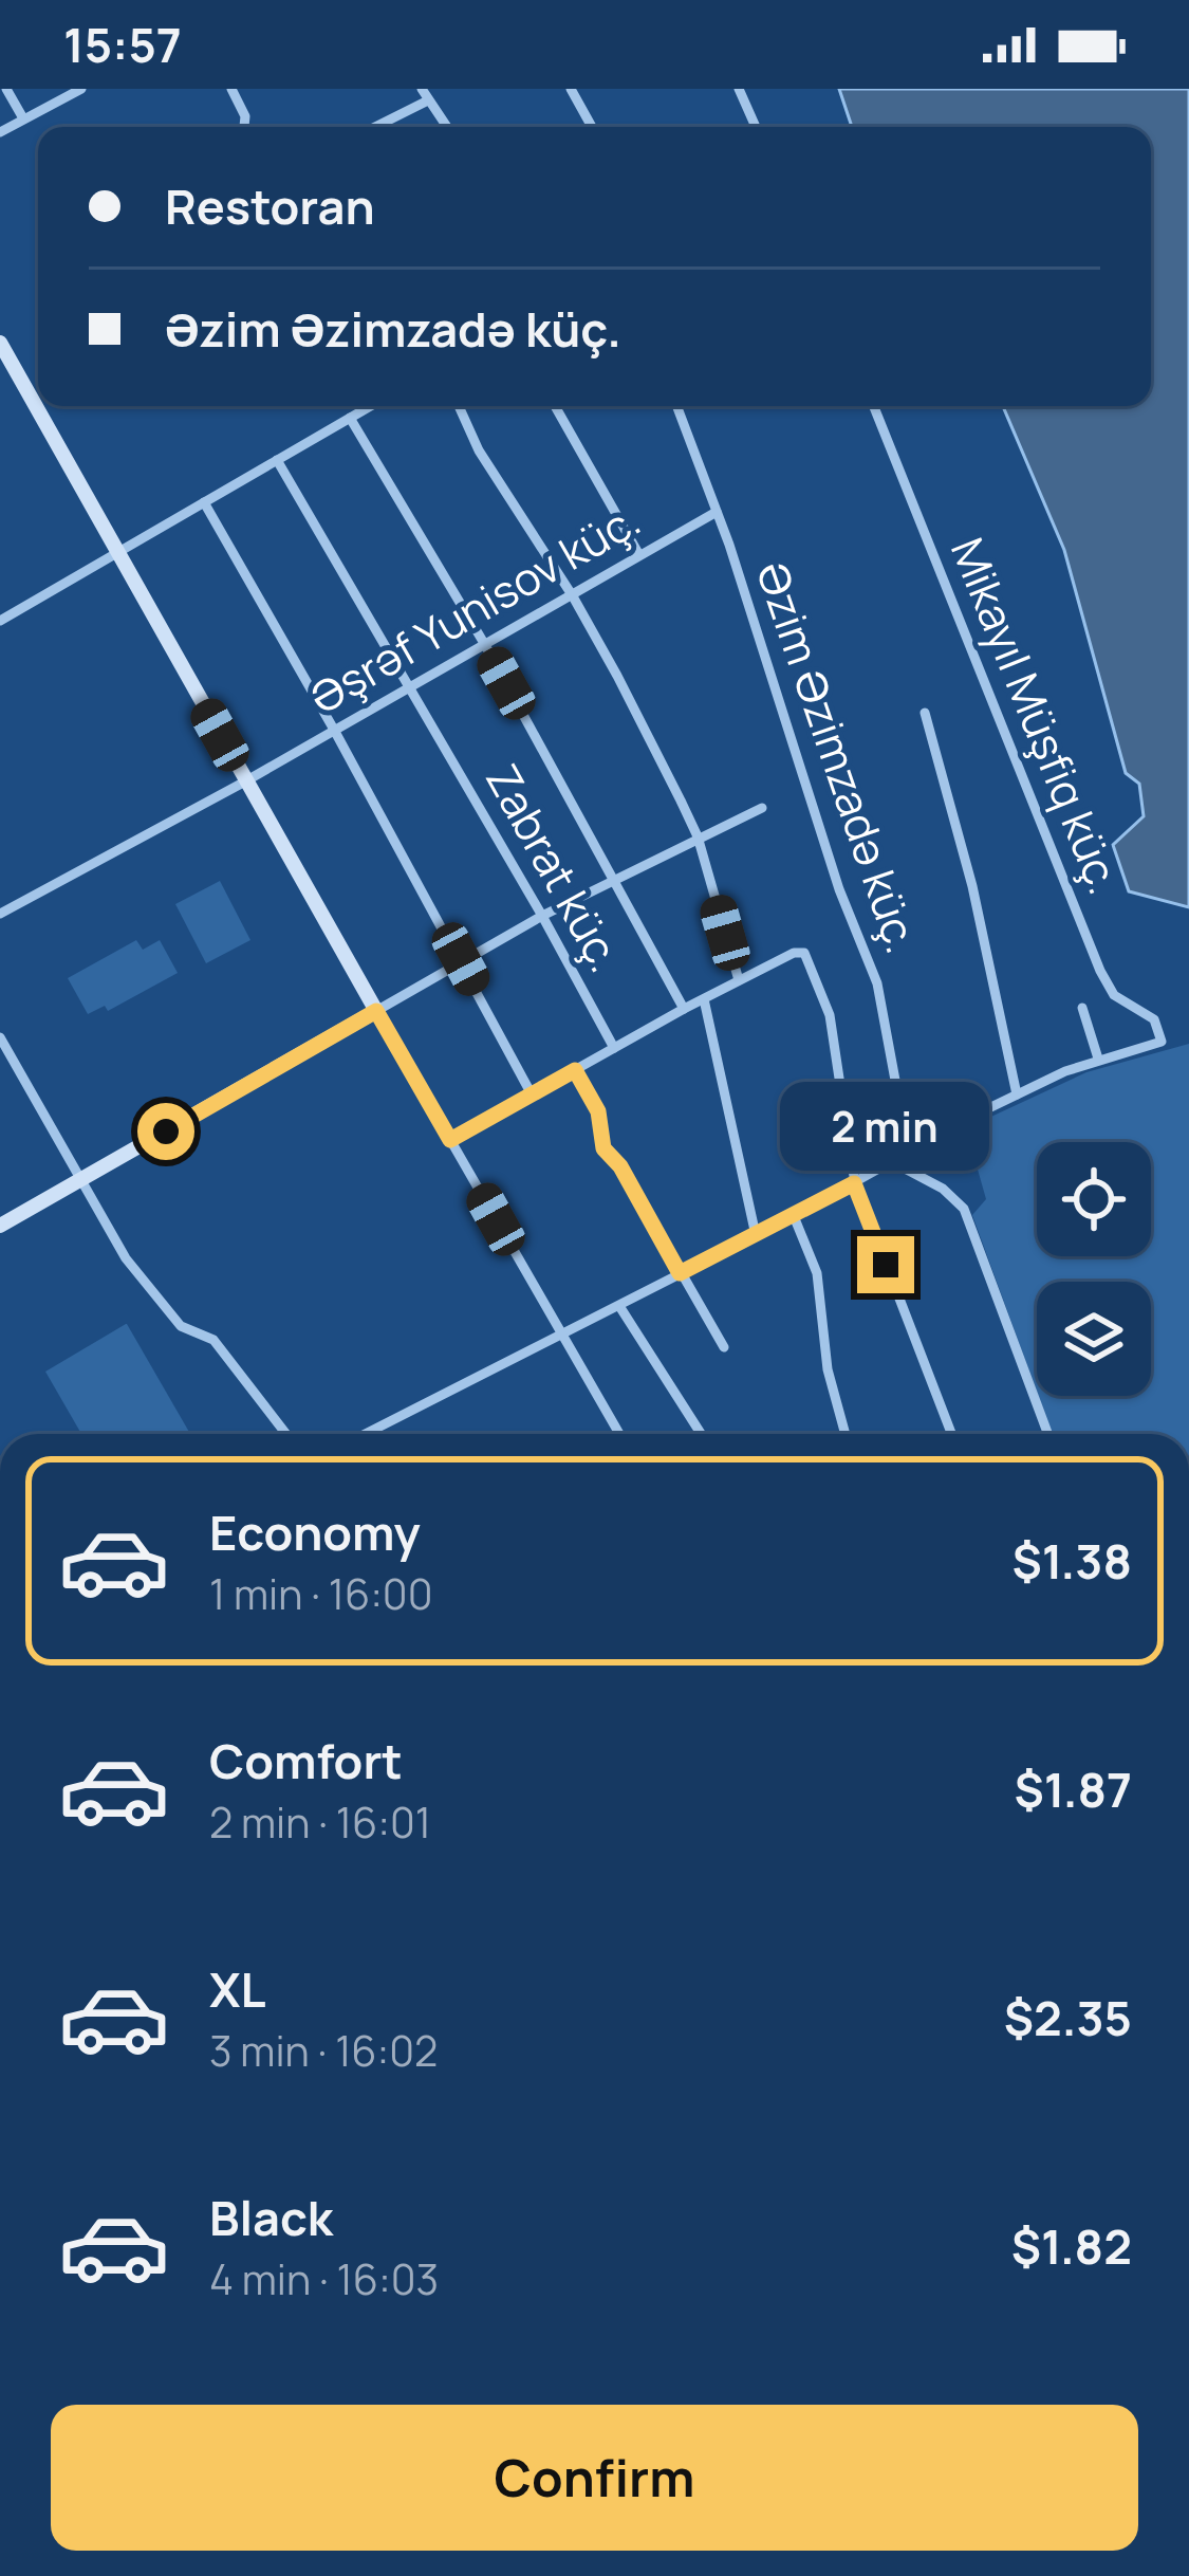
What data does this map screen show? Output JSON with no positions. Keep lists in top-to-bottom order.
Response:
{
  "streets": {
    "street": [
      "Əşrəf Yunisov küç.",
      "Mikayıl Müşfiq küç.",
      "Əzim Əzimzadə küç.",
      "Zabrat küç."
    ]
  },
  "crossings": [
    ["Əşrəf Yunisov küç.", "Əzim Əzimzadə küç."],
    ["Əşrəf Yunisov küç.", "Zabrat küç."]
  ],
  "page": {
    "status": "15:57",
    "banner": ["Restoran", "Əzim Əzimzadə küç."],
    "bubble": "2 min",
    "list": [
      {
        "name": "Economy",
        "note": "1 min · 16:00",
        "value": "$1.38"
      },
      {
        "name": "Comfort",
        "note": "2 min · 16:01",
        "value": "$1.87"
      },
      {
        "name": "XL",
        "note": "3 min · 16:02",
        "value": "$2.35"
      },
      {
        "name": "Black",
        "note": "4 min · 16:03",
        "value": "$1.82"
      }
    ],
    "buttons": "Confirm"
  }
}
